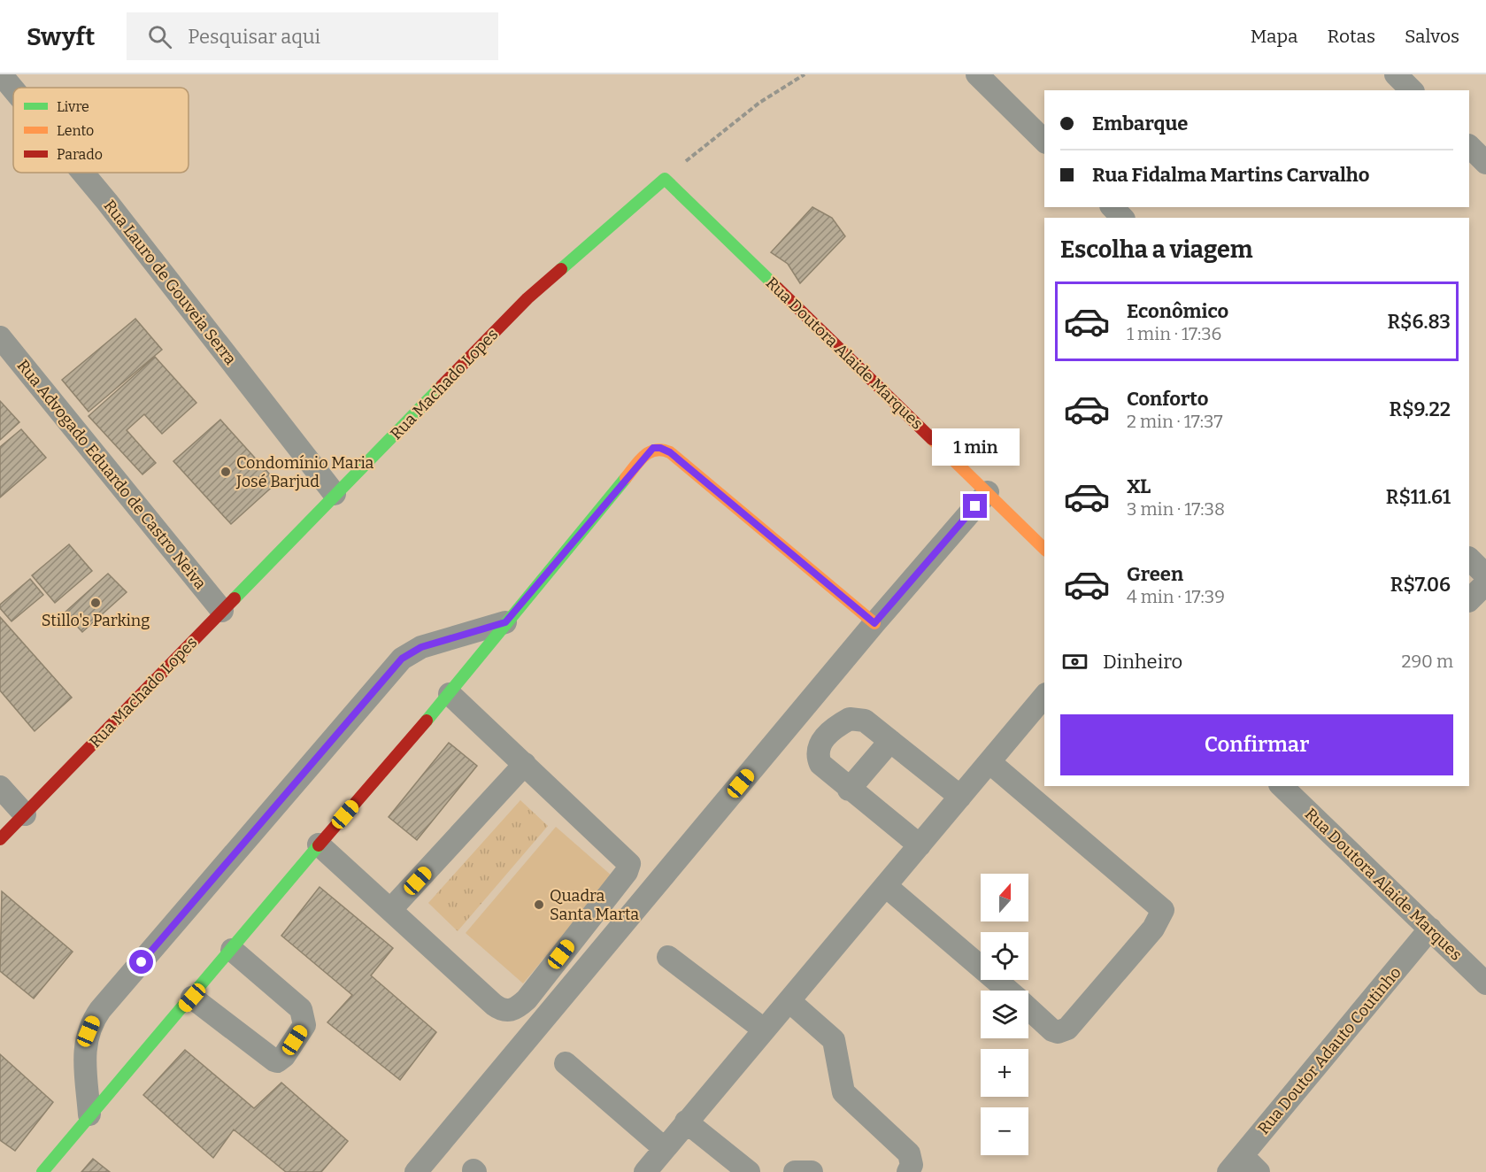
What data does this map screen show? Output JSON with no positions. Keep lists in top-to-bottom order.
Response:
{
  "streets": {
    "street": [
      "Rua Lauro de Gouveia Serra",
      "Rua Doutora Alaide Marques",
      "Rua Machado Lopes",
      "Rua Advogado Eduardo de Castro Neiva",
      "Rua Doutor Adauto Coutinho"
    ]
  },
  "crossings": [
    ["Rua Lauro de Gouveia Serra", "Rua Machado Lopes"],
    ["Rua Doutora Alaide Marques", "Rua Machado Lopes"],
    ["Rua Doutora Alaide Marques", "Rua Doutor Adauto Coutinho"],
    ["Rua Machado Lopes", "Rua Advogado Eduardo de Castro Neiva"]
  ],
  "places": ["Condomínio Maria José Barjud", "Stillo's Parking", "Quadra Santa Marta"],
  "legend": ["Livre", "Lento", "Parado"],
  "north": "top",
  "page": {
    "header": "Swyft",
    "search": "Pesquisar aqui",
    "nav": ["Mapa", "Rotas", "Salvos"],
    "banner": ["Embarque", "Rua Fidalma Martins Carvalho"],
    "heading": "Escolha a viagem",
    "list": [
      {
        "name": "Econômico",
        "note": "1 min · 17:36",
        "value": "R$6.83"
      },
      {
        "name": "Conforto",
        "note": "2 min · 17:37",
        "value": "R$9.22"
      },
      {
        "name": "XL",
        "note": "3 min · 17:38",
        "value": "R$11.61"
      },
      {
        "name": "Green",
        "note": "4 min · 17:39",
        "value": "R$7.06"
      }
    ],
    "bubble": "1 min",
    "pay": ["Dinheiro", "290 m"],
    "buttons": "Confirmar",
    "map_buttons": ["+", "−"]
  }
}
